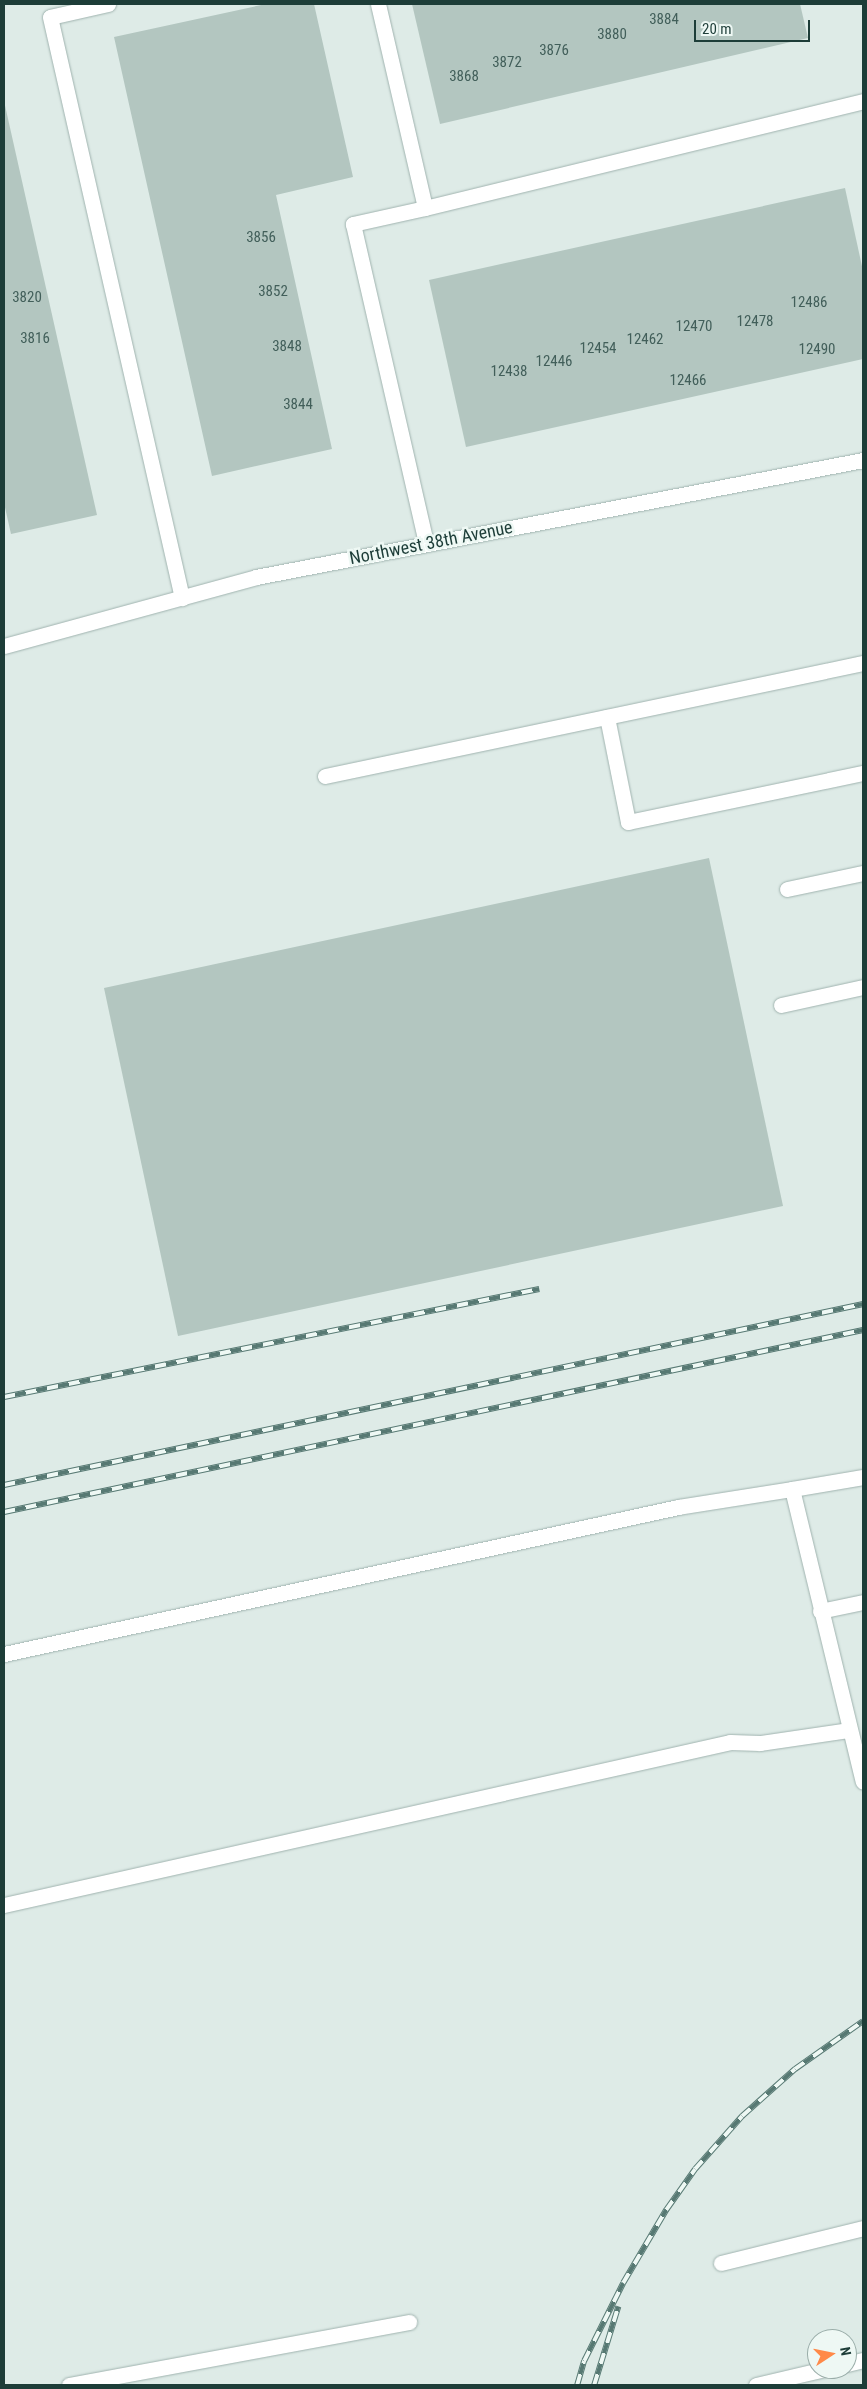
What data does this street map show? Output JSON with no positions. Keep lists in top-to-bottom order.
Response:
{
  "streets": {
    "street": ["Northwest 38th Avenue"]
  },
  "house_numbers": [
    "3884",
    "3880",
    "3876",
    "3872",
    "3868",
    "3856",
    "3852",
    "3820",
    "12486",
    "12478",
    "12470",
    "3816",
    "12462",
    "3848",
    "12454",
    "12490",
    "12446",
    "12438",
    "12466",
    "3844"
  ],
  "scale_bar": "20 m",
  "north": "right"
}
